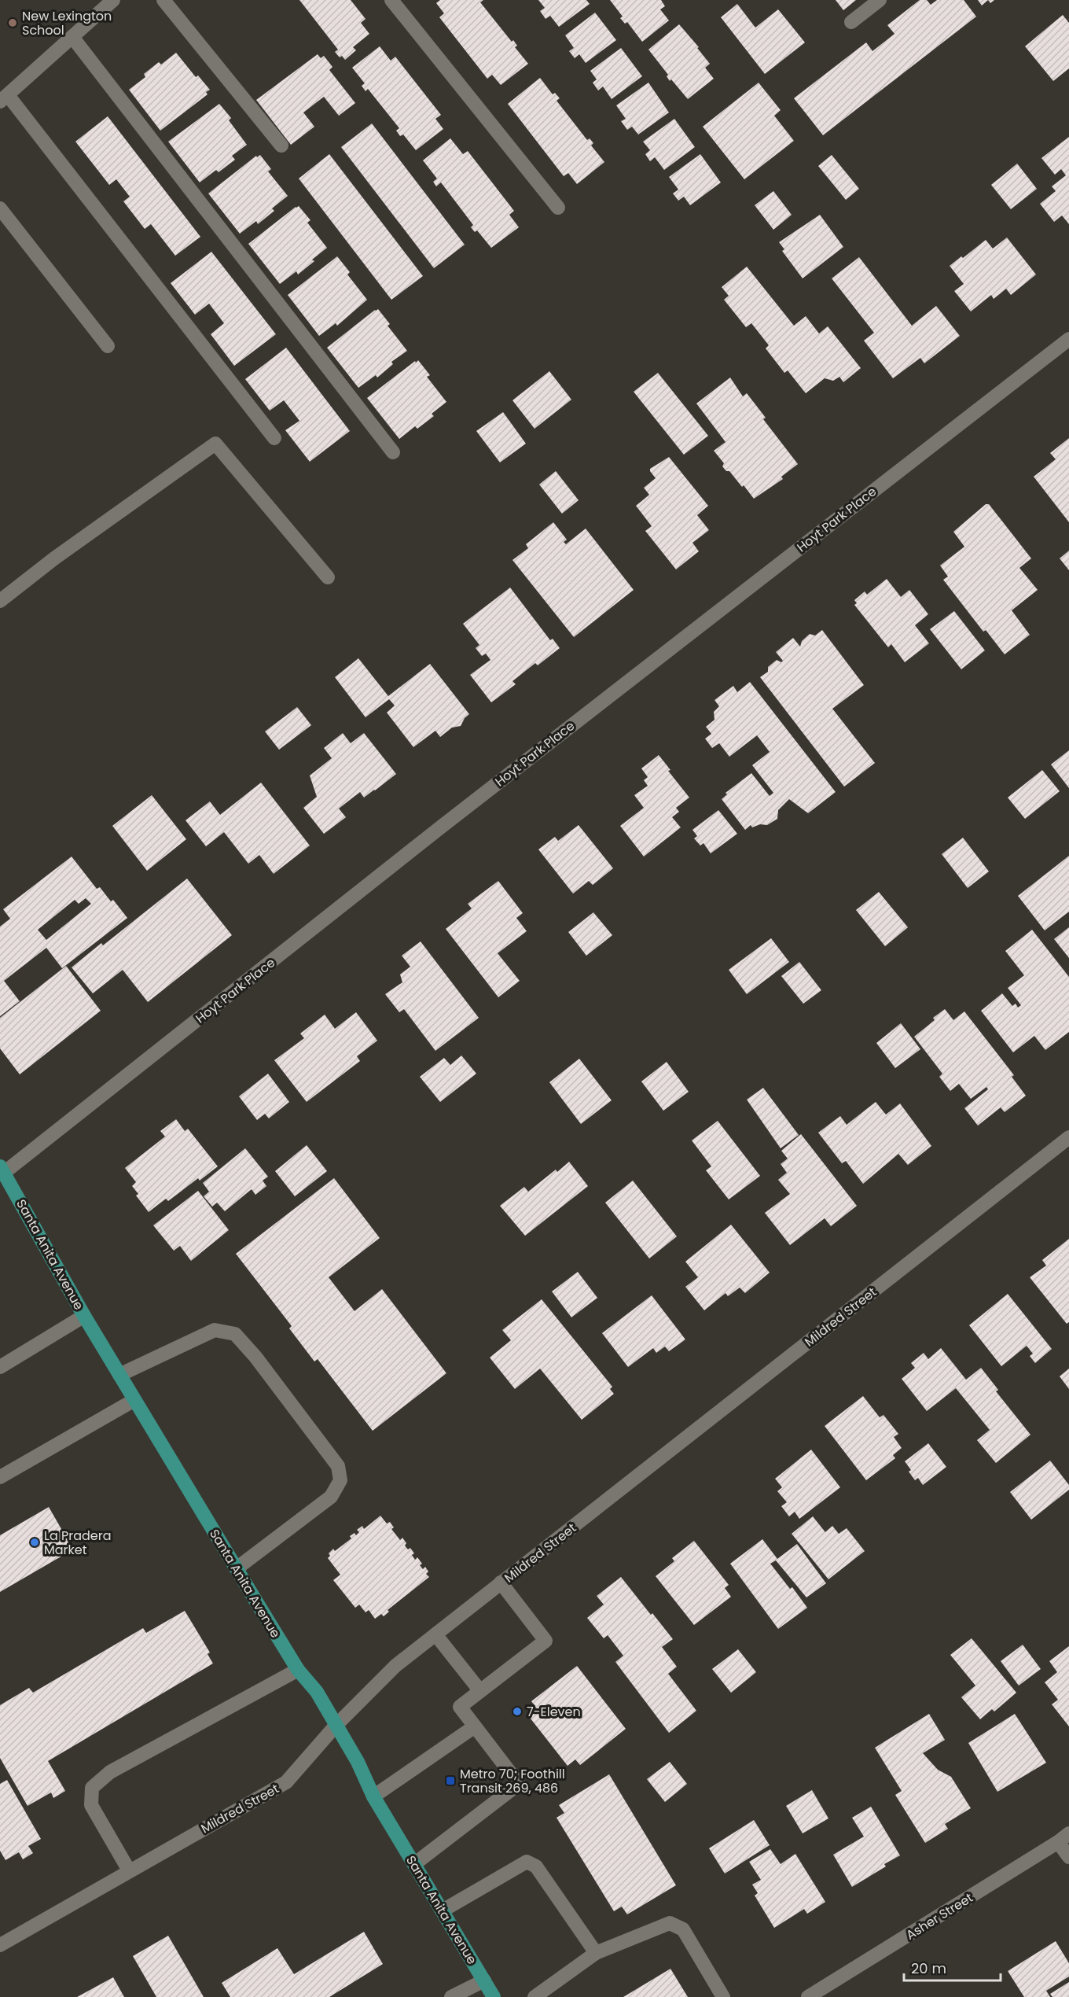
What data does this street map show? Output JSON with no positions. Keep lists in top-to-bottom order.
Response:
{
  "streets": {
    "main road": ["Santa Anita Avenue"],
    "street": ["Hoyt Park Place", "Mildred Street", "Asher Street"]
  },
  "crossings": [
    ["Hoyt Park Place", "Santa Anita Avenue"],
    ["Santa Anita Avenue", "Mildred Street"]
  ],
  "places": {
    "other": ["New Lexington School", "La Pradera Market", "7-Eleven"],
    "transit": ["Metro 70; Foothill Transit 269, 486"]
  },
  "scale_bar": "20 m"
}
